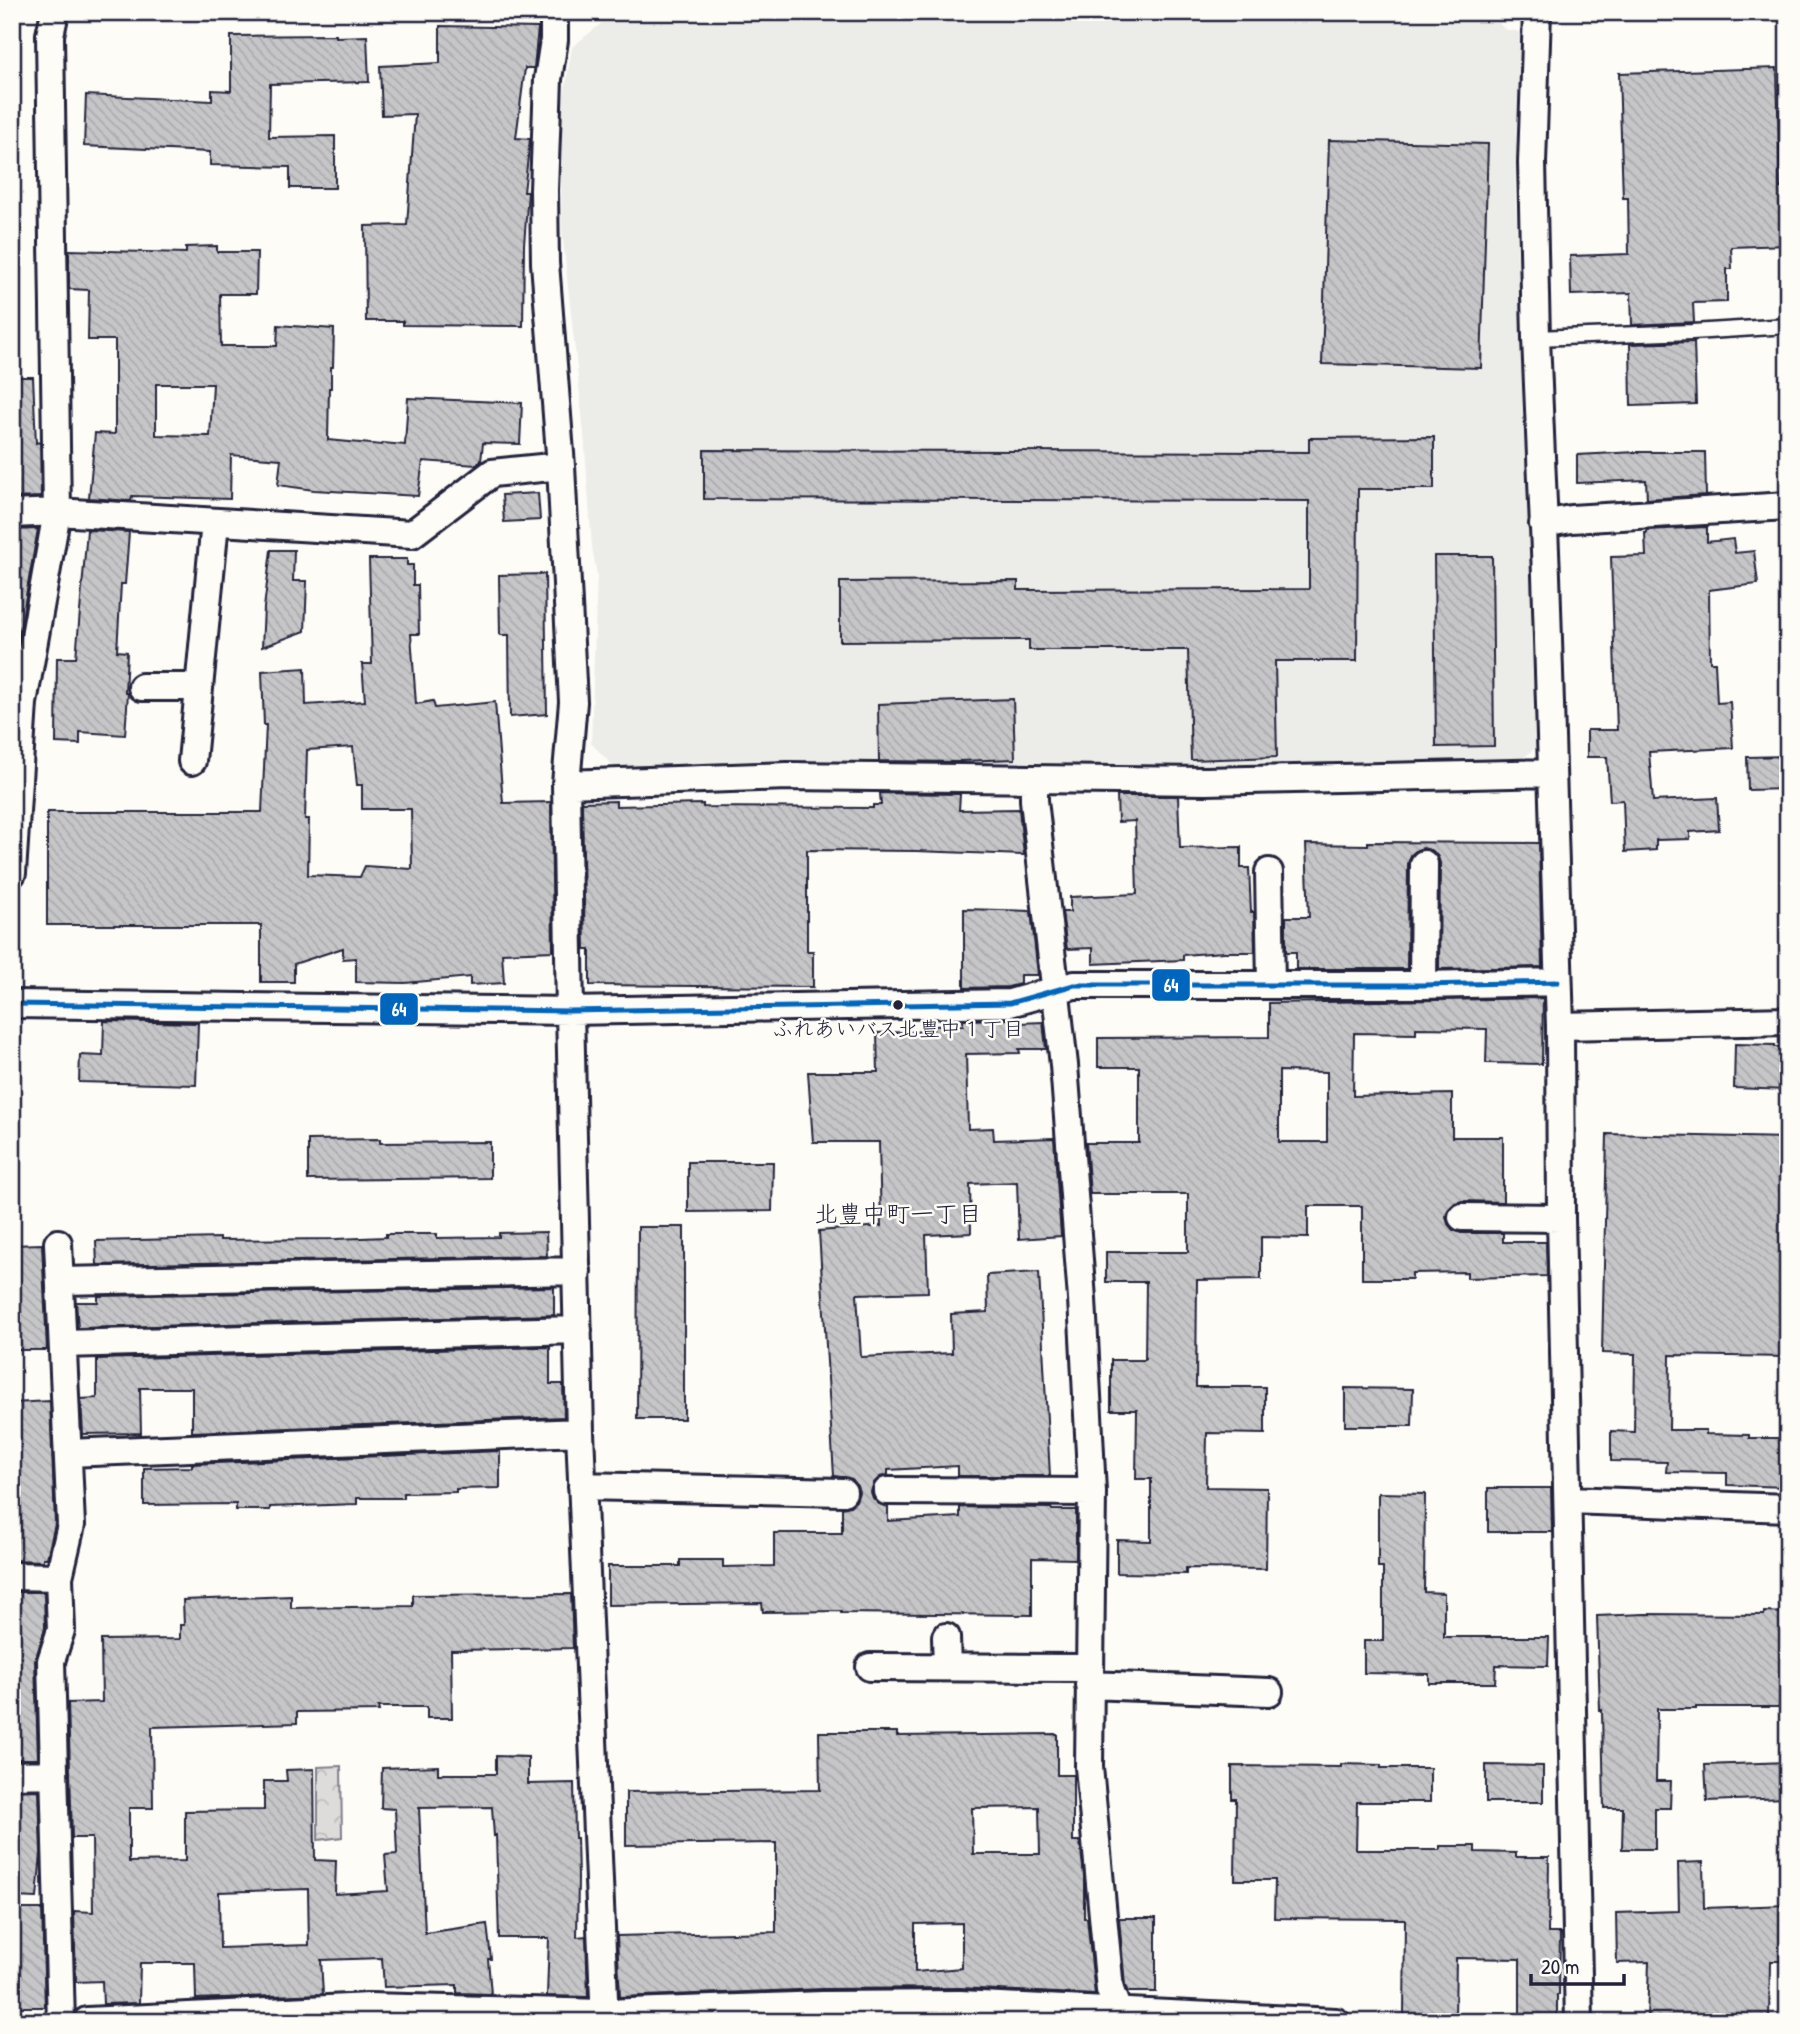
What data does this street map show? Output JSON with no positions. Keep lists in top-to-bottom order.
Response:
{
  "districts": ["北豊中町一丁目"],
  "places": ["ふれあいバス北豊中１丁目"],
  "lines": ["transit line 64"],
  "scale_bar": "20 m"
}
